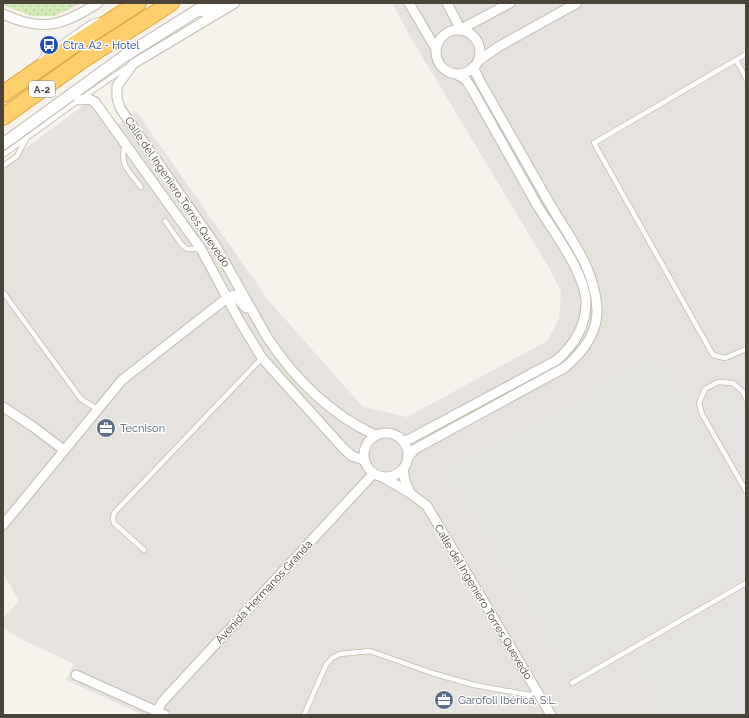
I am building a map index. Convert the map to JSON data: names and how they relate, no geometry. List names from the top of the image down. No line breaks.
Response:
{"streets":{"highway":["A-2"],"street":["Calle del Ingeniero Torres Quevedo","Avenida Hermanos Granda"]},"crossings":[["Calle del Ingeniero Torres Quevedo","Avenida Hermanos Granda"]],"places":{"bus stop":["Ctra. A2 - Hotel"],"office":["Tecnison","Garofoli Ibérica, S.L."]}}
